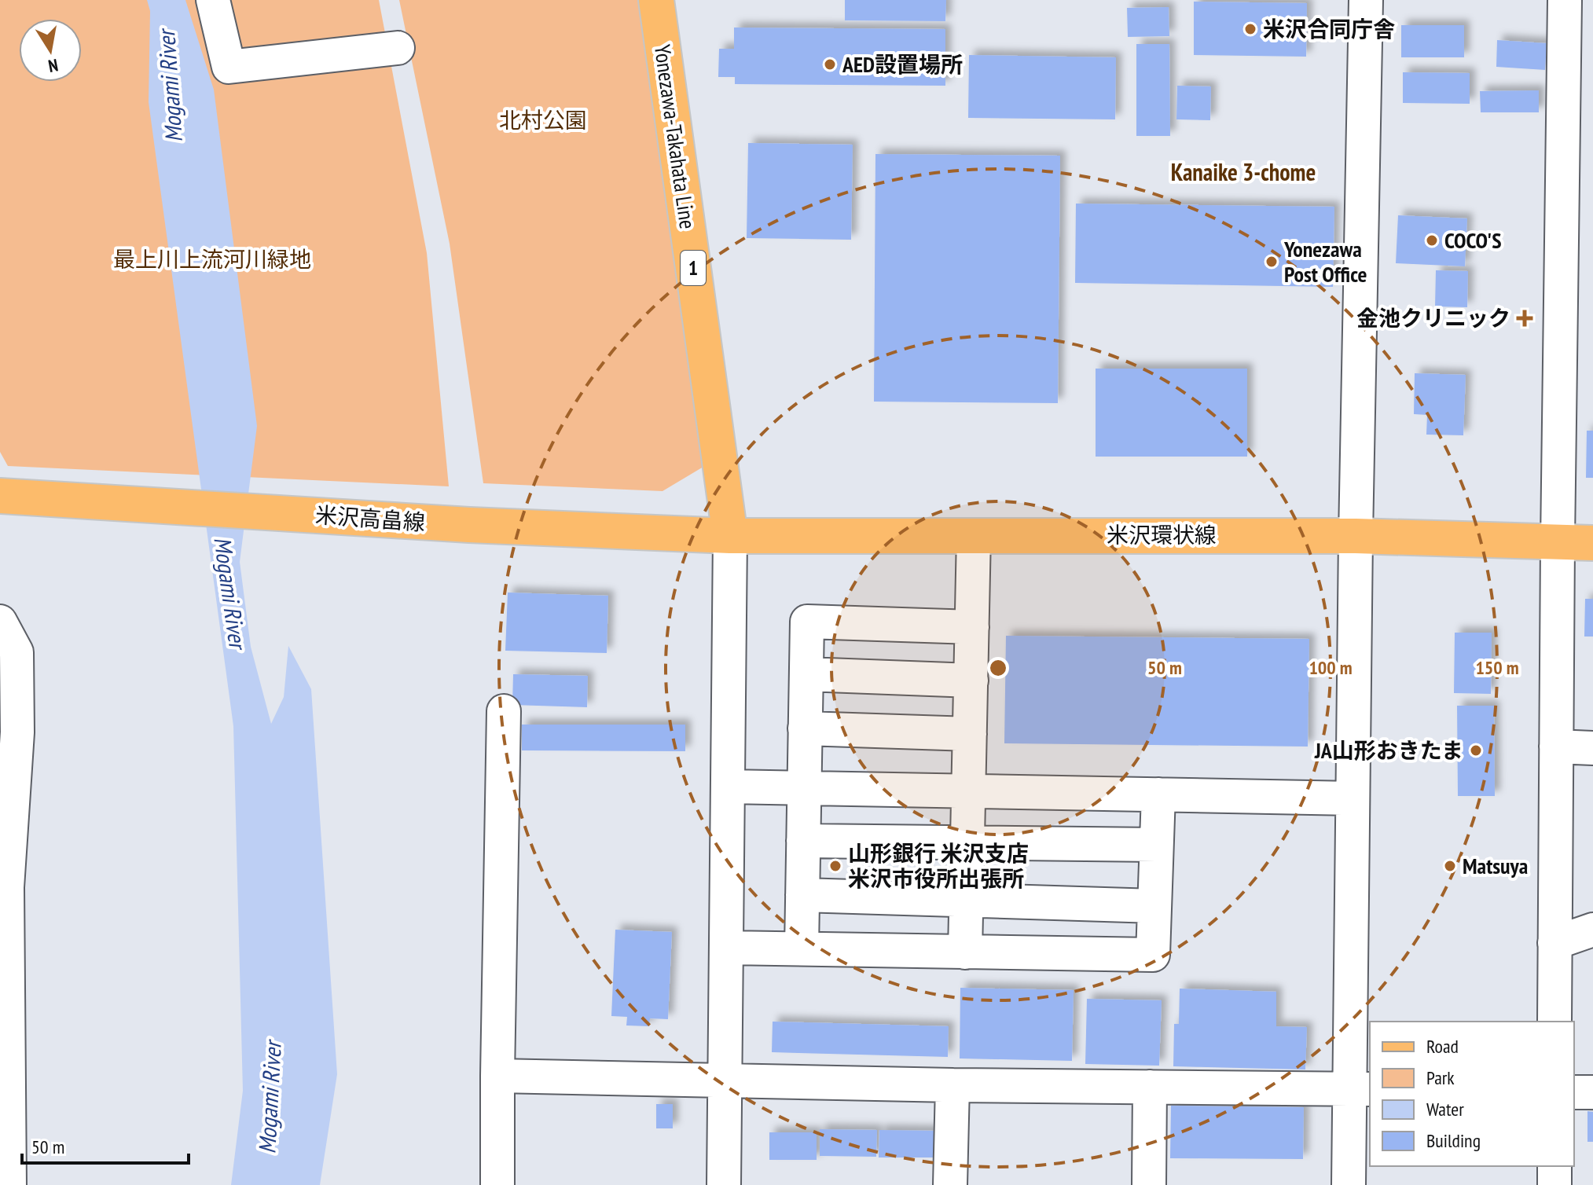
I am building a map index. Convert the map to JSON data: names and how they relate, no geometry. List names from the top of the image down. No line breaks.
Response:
{"streets":{"main road":["Yonezawa-Takahata Line","1","米沢高畠線","米沢環状線"]},"crossings":[["Yonezawa-Takahata Line","米沢高畠線"],["Yonezawa-Takahata Line","米沢環状線"],["米沢高畠線","米沢環状線"]],"districts":["Kanaike 3-chome"],"water":["Mogami River"],"parks":["北村公園","最上川上流河川緑地"],"places":{"other":["米沢合同庁舎","AED設置場所","COCO'S","Yonezawa Post Office","JA山形おきたま","山形銀行 米沢支店 米沢市役所出張所","Matsuya"],"health":["金池クリニック"]},"legend":["Road","Park","Water","Building"],"scale_bar":"50 m","north":"bottom","rings":["50 m","100 m","150 m"]}
